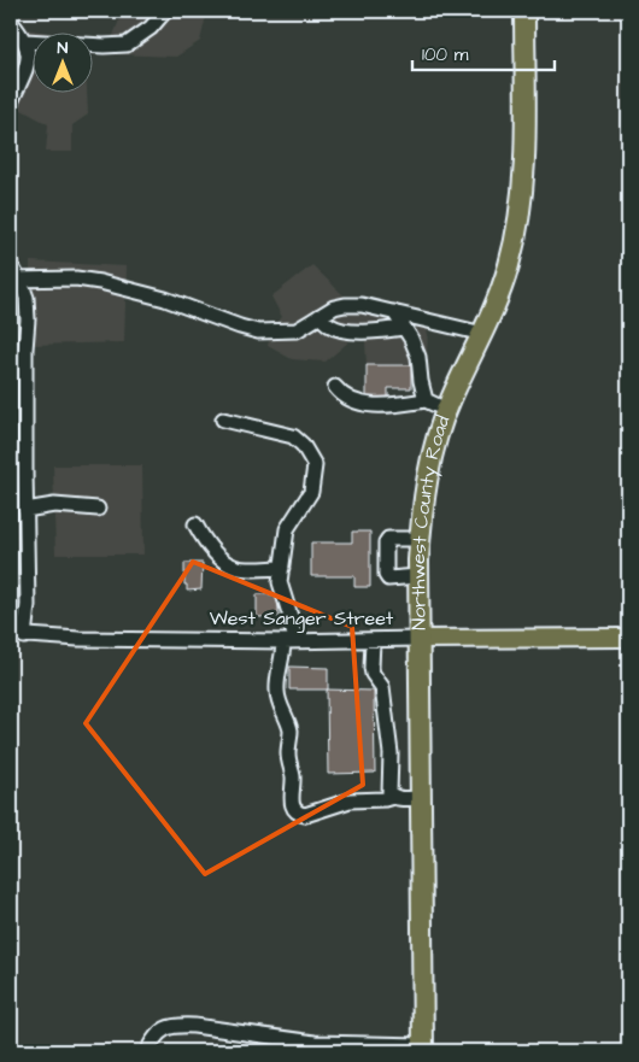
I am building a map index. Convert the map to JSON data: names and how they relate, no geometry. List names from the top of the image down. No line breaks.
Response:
{"streets":{"highway":["Northwest County Road"],"main road":["West Sanger Street"]},"crossings":[["Northwest County Road","West Sanger Street"]],"scale_bar":"100 m","north":"top"}
